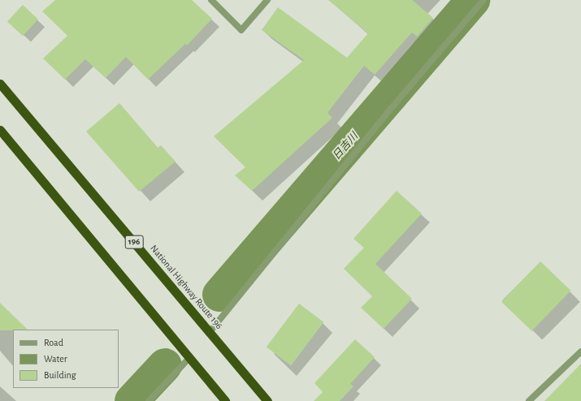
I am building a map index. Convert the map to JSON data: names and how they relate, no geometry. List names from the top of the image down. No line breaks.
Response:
{"streets":{"highway":["196","National Highway Route 196"]},"water":["日吉川"],"legend":["Road","Water","Building"]}
